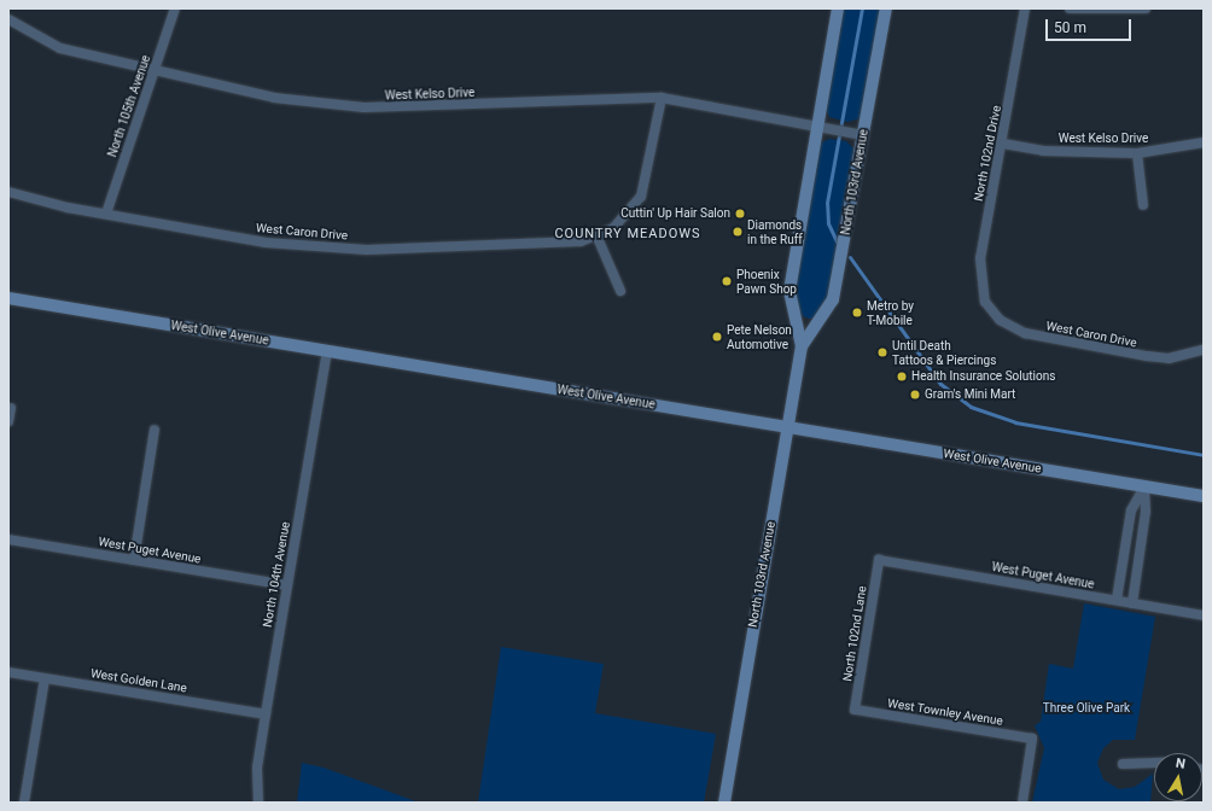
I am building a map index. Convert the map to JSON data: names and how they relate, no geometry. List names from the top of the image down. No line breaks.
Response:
{"streets":{"main road":["North 103rd Avenue","West Olive Avenue"],"street":["West Kelso Drive","North 105th Avenue","North 102nd Drive","West Caron Drive","West Puget Avenue","North 104th Avenue","North 102nd Lane","West Golden Lane","West Townley Avenue"]},"crossings":[["West Kelso Drive","North 105th Avenue"],["West Kelso Drive","North 102nd Drive"],["West Kelso Drive","North 103rd Avenue"],["North 105th Avenue","West Caron Drive"],["North 102nd Drive","West Caron Drive"],["North 103rd Avenue","West Olive Avenue"],["West Olive Avenue","North 104th Avenue"],["West Puget Avenue","North 104th Avenue"],["West Puget Avenue","North 102nd Lane"],["North 104th Avenue","West Golden Lane"],["North 102nd Lane","West Townley Avenue"]],"districts":["COUNTRY MEADOWS"],"parks":["Three Olive Park"],"places":["Cuttin' Up Hair Salon","Diamonds in the Ruff","Phoenix Pawn Shop","Metro by T-Mobile","Pete Nelson Automotive","Until Death Tattoos & Piercings","Health Insurance Solutions","Gram's Mini Mart"],"scale_bar":"50 m","north":"top"}
